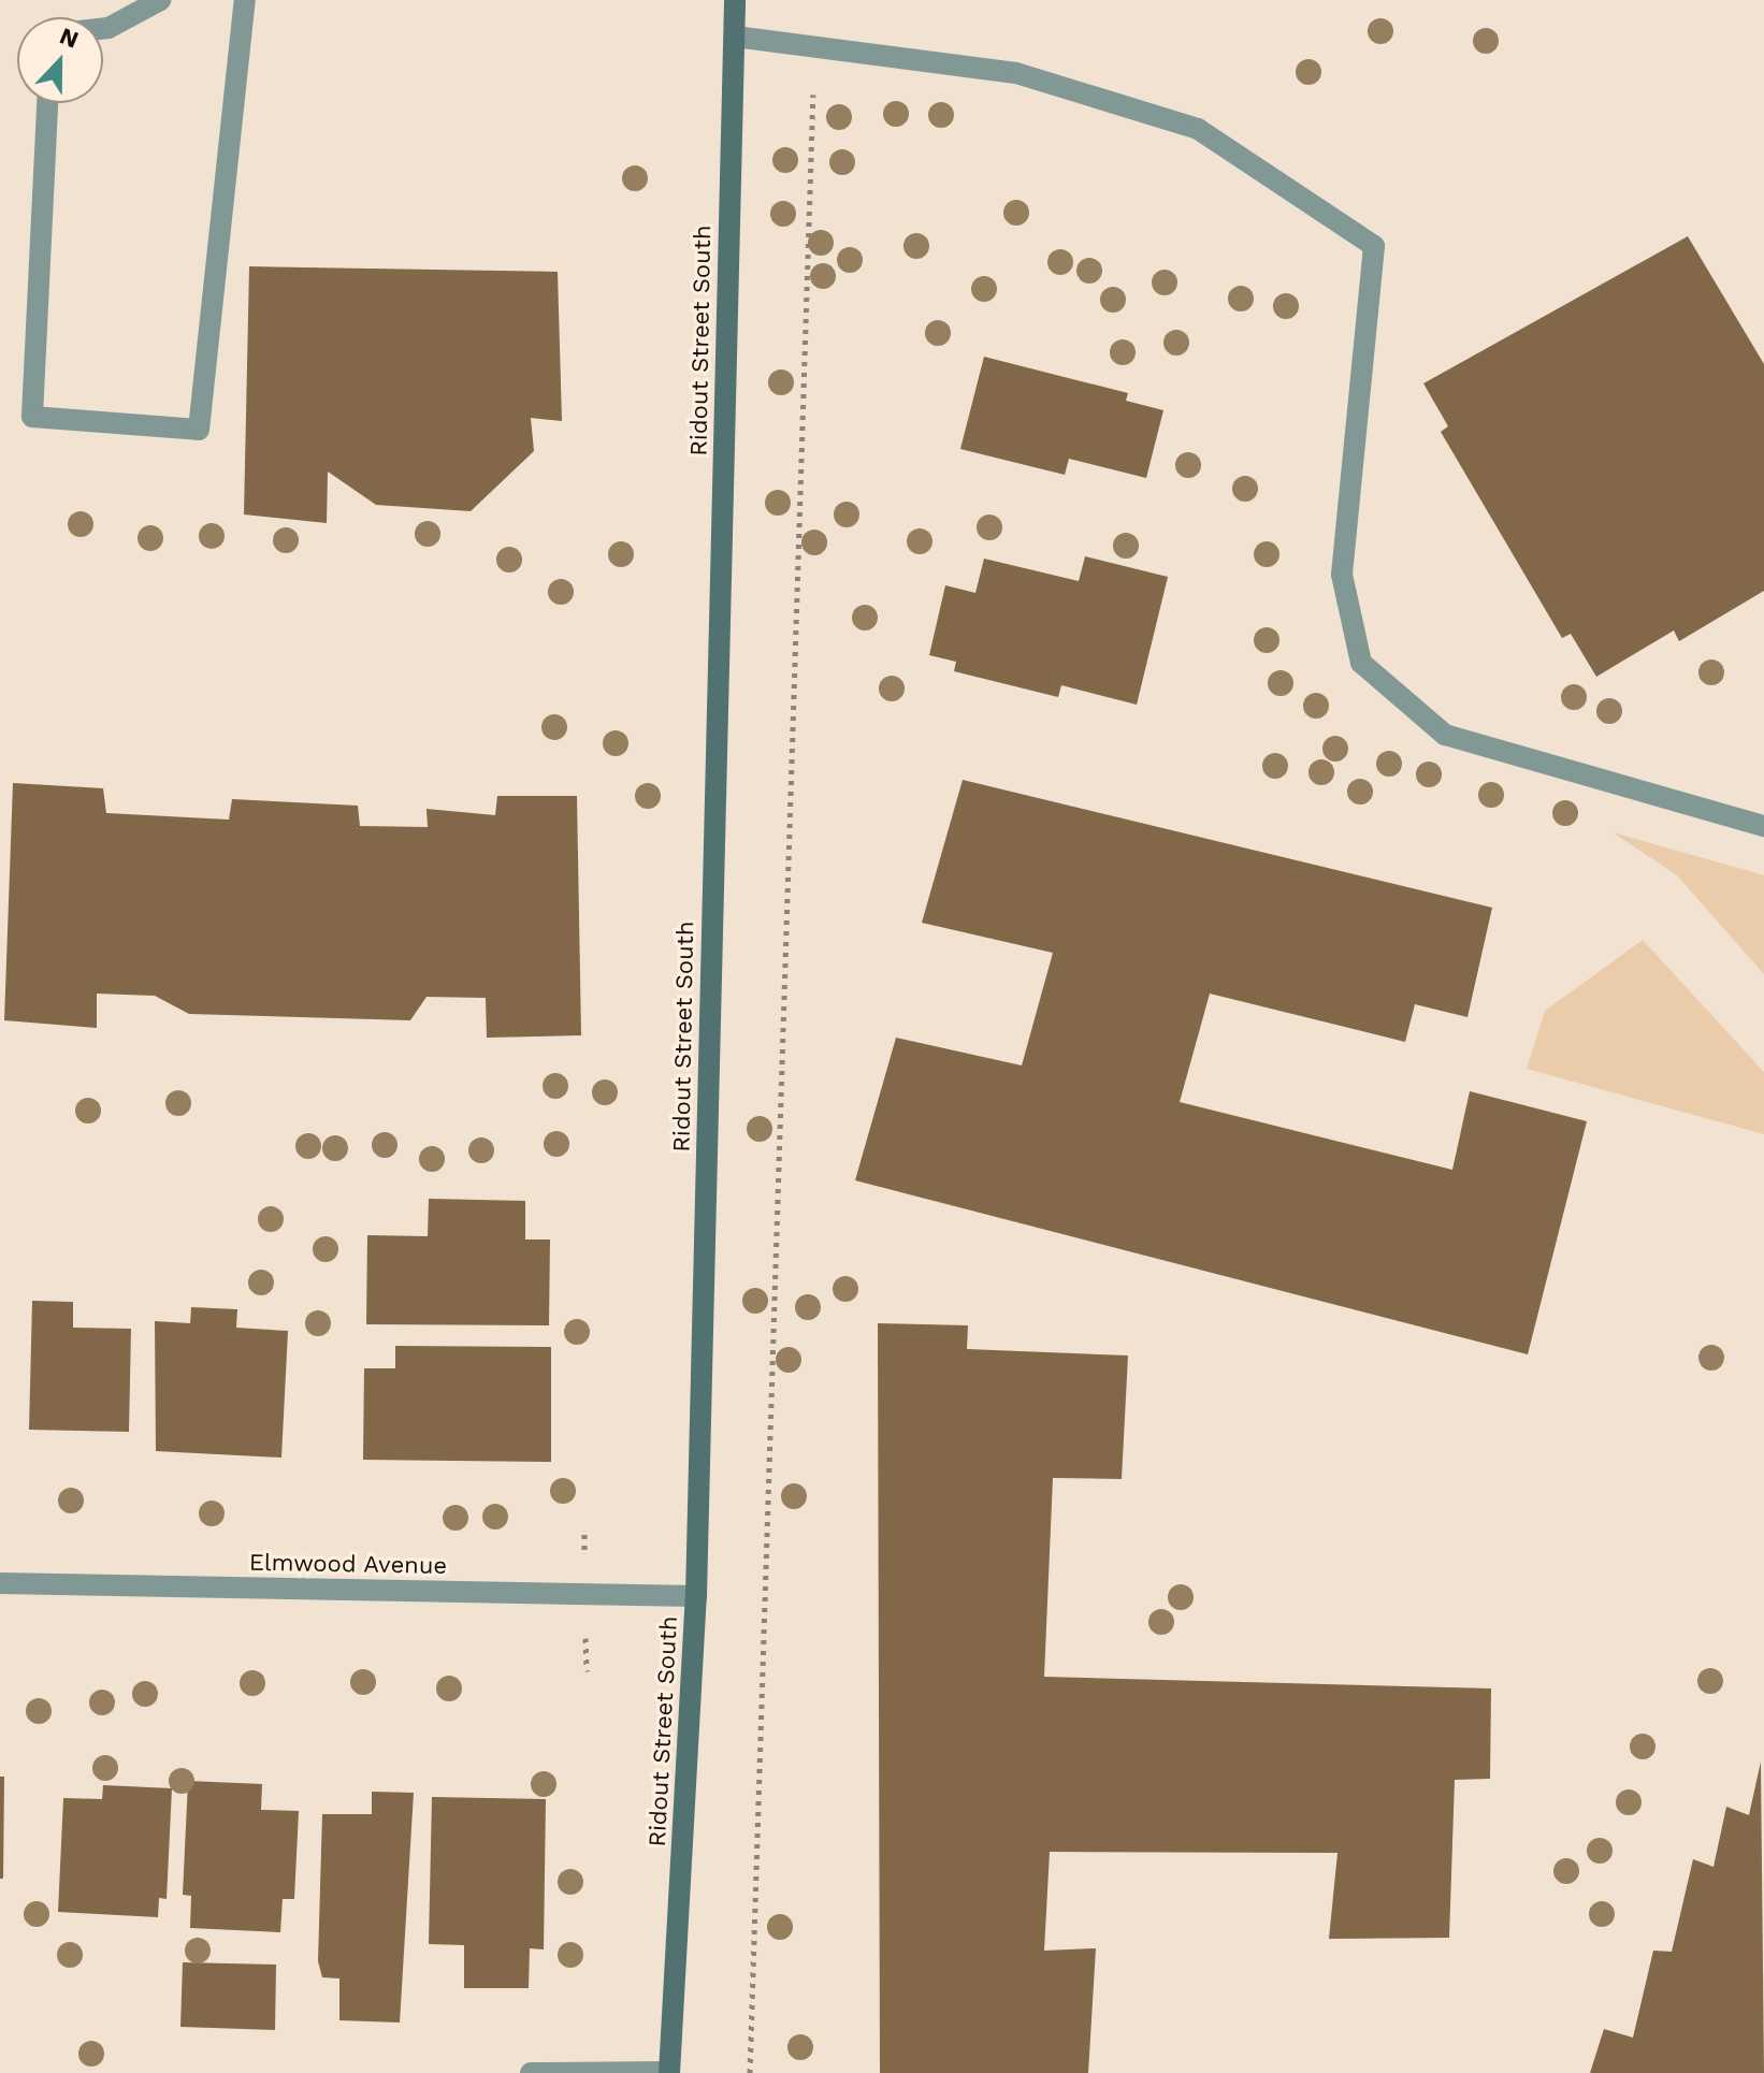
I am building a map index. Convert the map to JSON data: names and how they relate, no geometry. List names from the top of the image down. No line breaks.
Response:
{"streets":{"street":["Ridout Street South","Elmwood Avenue"]},"crossings":[["Ridout Street South","Elmwood Avenue"]],"north":"top"}
